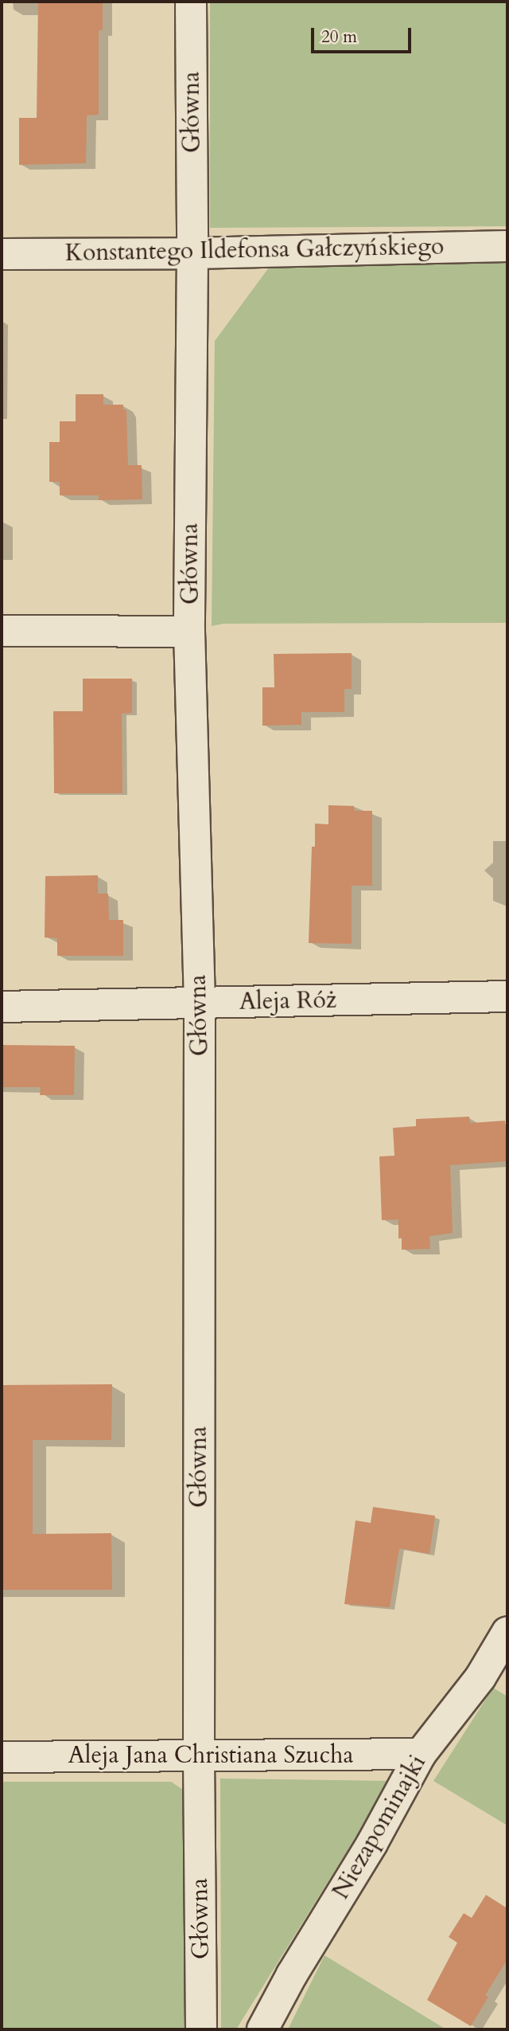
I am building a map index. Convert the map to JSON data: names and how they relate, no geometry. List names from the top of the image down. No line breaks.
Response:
{"streets":{"street":["Główna","Konstantego Ildefonsa Gałczyńskiego","Aleja Róż","Aleja Jana Christiana Szucha","Niezapominajki"]},"crossings":[["Główna","Konstantego Ildefonsa Gałczyńskiego"],["Główna","Aleja Róż"],["Główna","Aleja Jana Christiana Szucha"],["Aleja Jana Christiana Szucha","Niezapominajki"]],"scale_bar":"20 m"}
